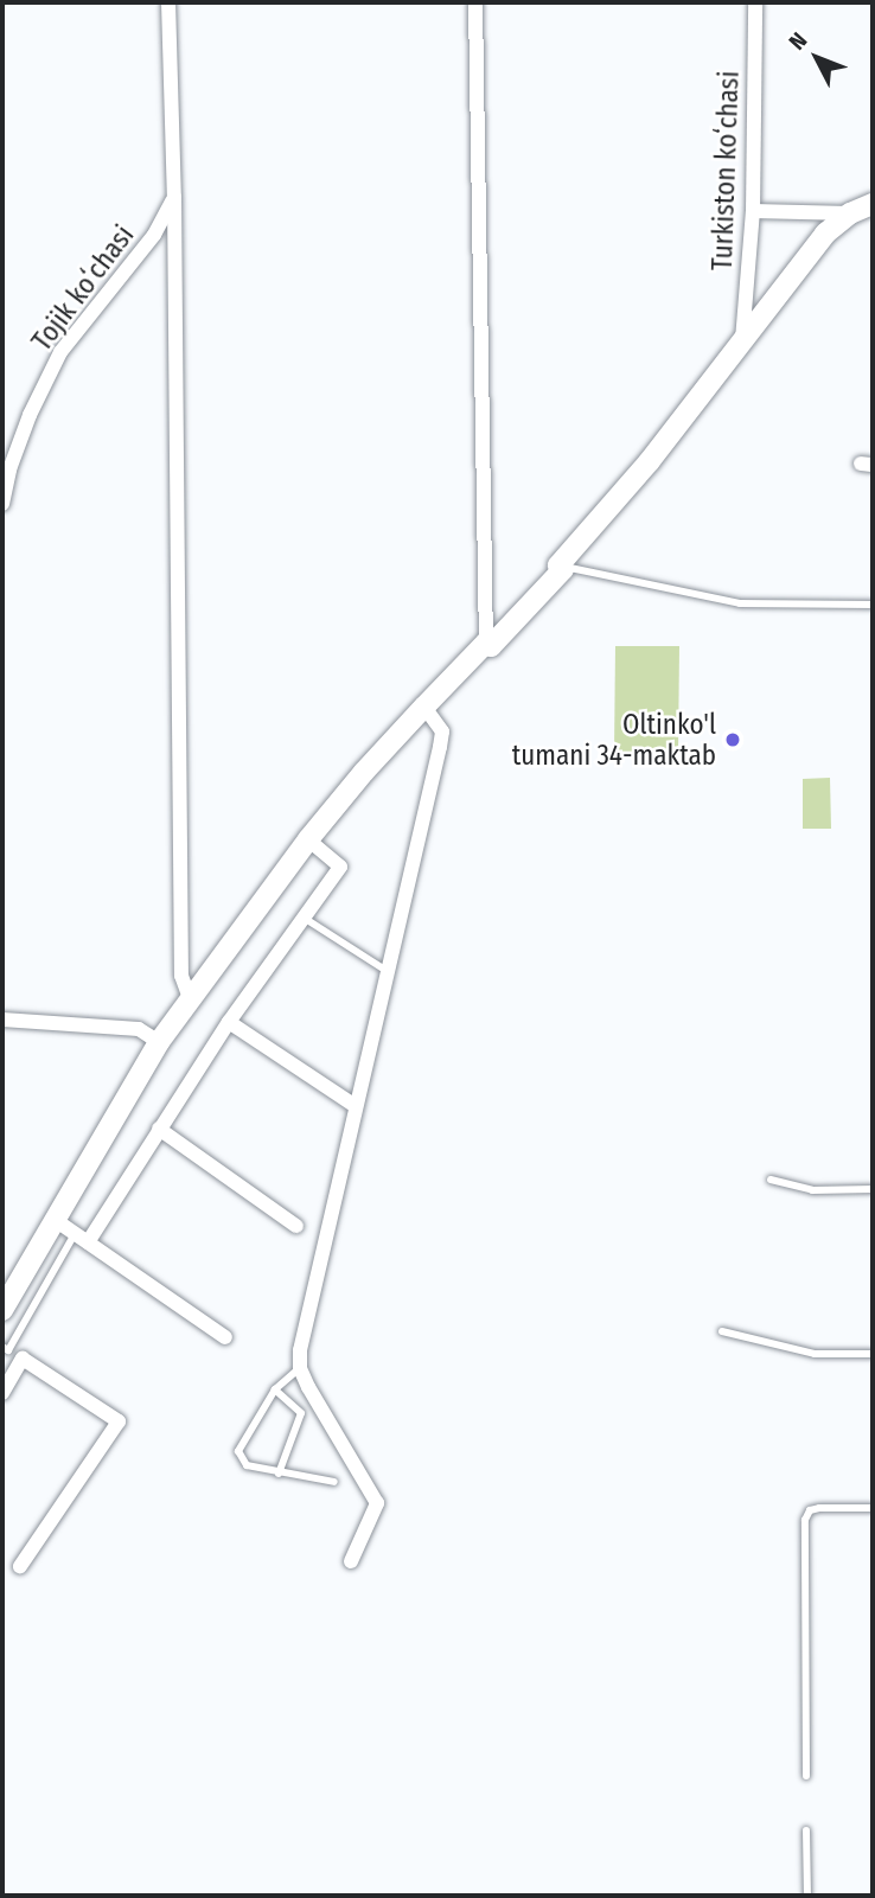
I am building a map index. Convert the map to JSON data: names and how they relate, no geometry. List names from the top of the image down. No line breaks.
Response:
{"streets":{"street":["Turkiston koʻchasi","Tojik koʻchasi"]},"places":["Oltinko'l tumani 34-maktab"],"north":"top left"}
